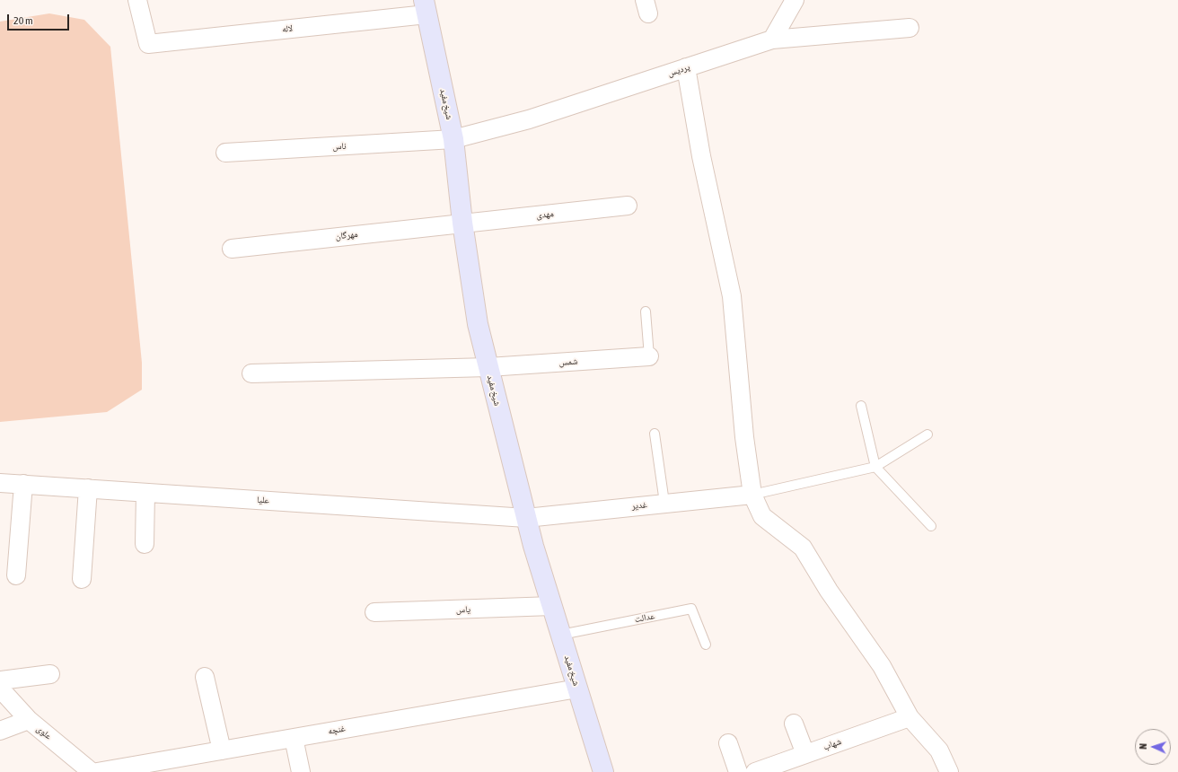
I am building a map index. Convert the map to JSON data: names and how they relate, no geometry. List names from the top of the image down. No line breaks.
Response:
{"streets":{"main road":["شیخ مفید"],"street":["لاله","پردیس","ناس","مهدی","مهرگان","شمس","علیا","غدیر","یاس","غنچه","علوی","شهاب"],"lane":["عدالت"]},"crossings":[["لاله","شیخ مفید"],["پردیس","شیخ مفید"],["پردیس","ناس"],["شیخ مفید","ناس"],["شیخ مفید","مهدی"],["شیخ مفید","مهرگان"],["شیخ مفید","شمس"],["شیخ مفید","علیا"],["شیخ مفید","غدیر"],["شیخ مفید","یاس"],["شیخ مفید","عدالت"],["شیخ مفید","غنچه"],["مهدی","مهرگان"],["علیا","غدیر"]],"scale_bar":"20 m","north":"left"}
